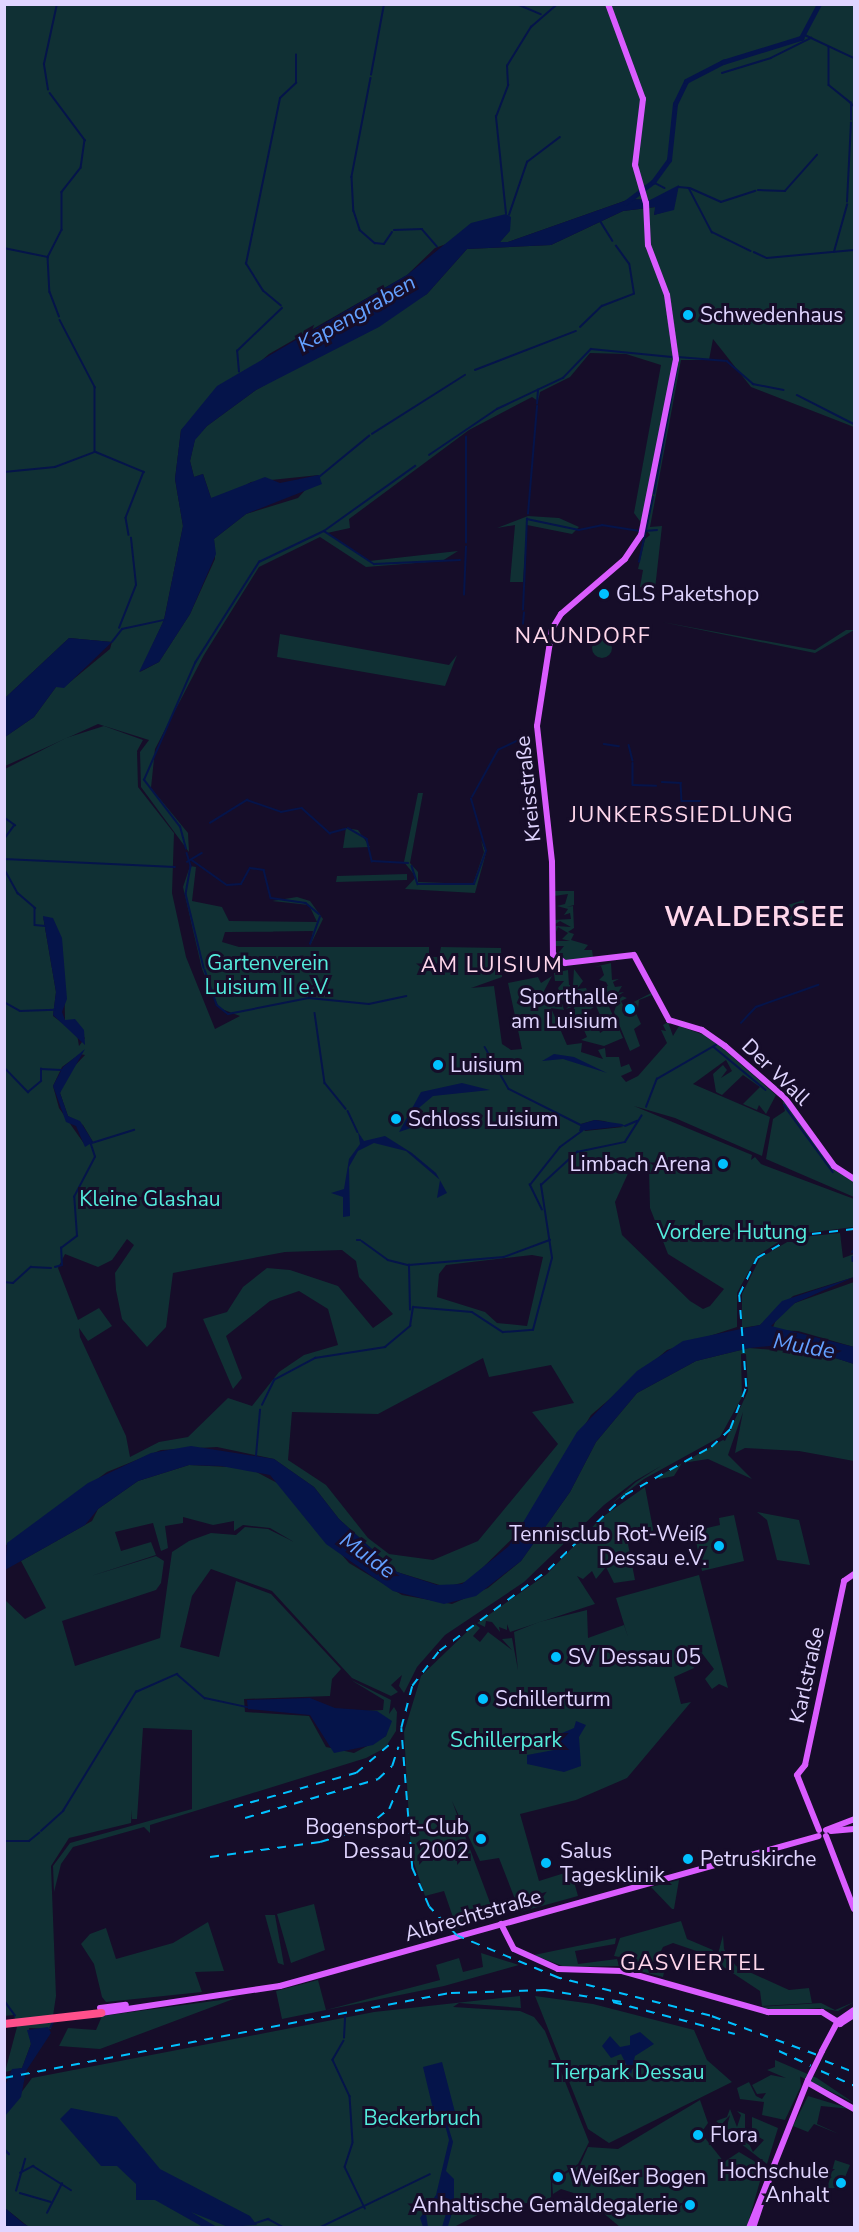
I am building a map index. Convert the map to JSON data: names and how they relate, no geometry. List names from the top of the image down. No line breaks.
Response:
{"streets":{"main road":["Kreisstraße","Der Wall","Karlstraße","Albrechtstraße"]},"crossings":[["Kreisstraße","Der Wall"],["Karlstraße","Albrechtstraße"]],"districts":["NAUNDORF","JUNKERSSIEDLUNG","WALDERSEE","AM LUISIUM","GASVIERTEL"],"water":["Kapengraben","Mulde"],"parks":["Gartenverein Luisium II e.V.","Kleine Glashau","Vordere Hutung","Schillerpark","Tierpark Dessau","Beckerbruch"],"places":["Schwedenhaus","GLS Paketshop","Sporthalle am Luisium","Luisium","Schloss Luisium","Limbach Arena","Tennisclub Rot-Weiß Dessau e.V.","SV Dessau 05","Schillerturm","Bogensport-Club Dessau 2002","Petruskirche","Salus Tagesklinik","Flora","Weißer Bogen","Hochschule Anhalt","Anhaltische Gemäldegalerie"]}
